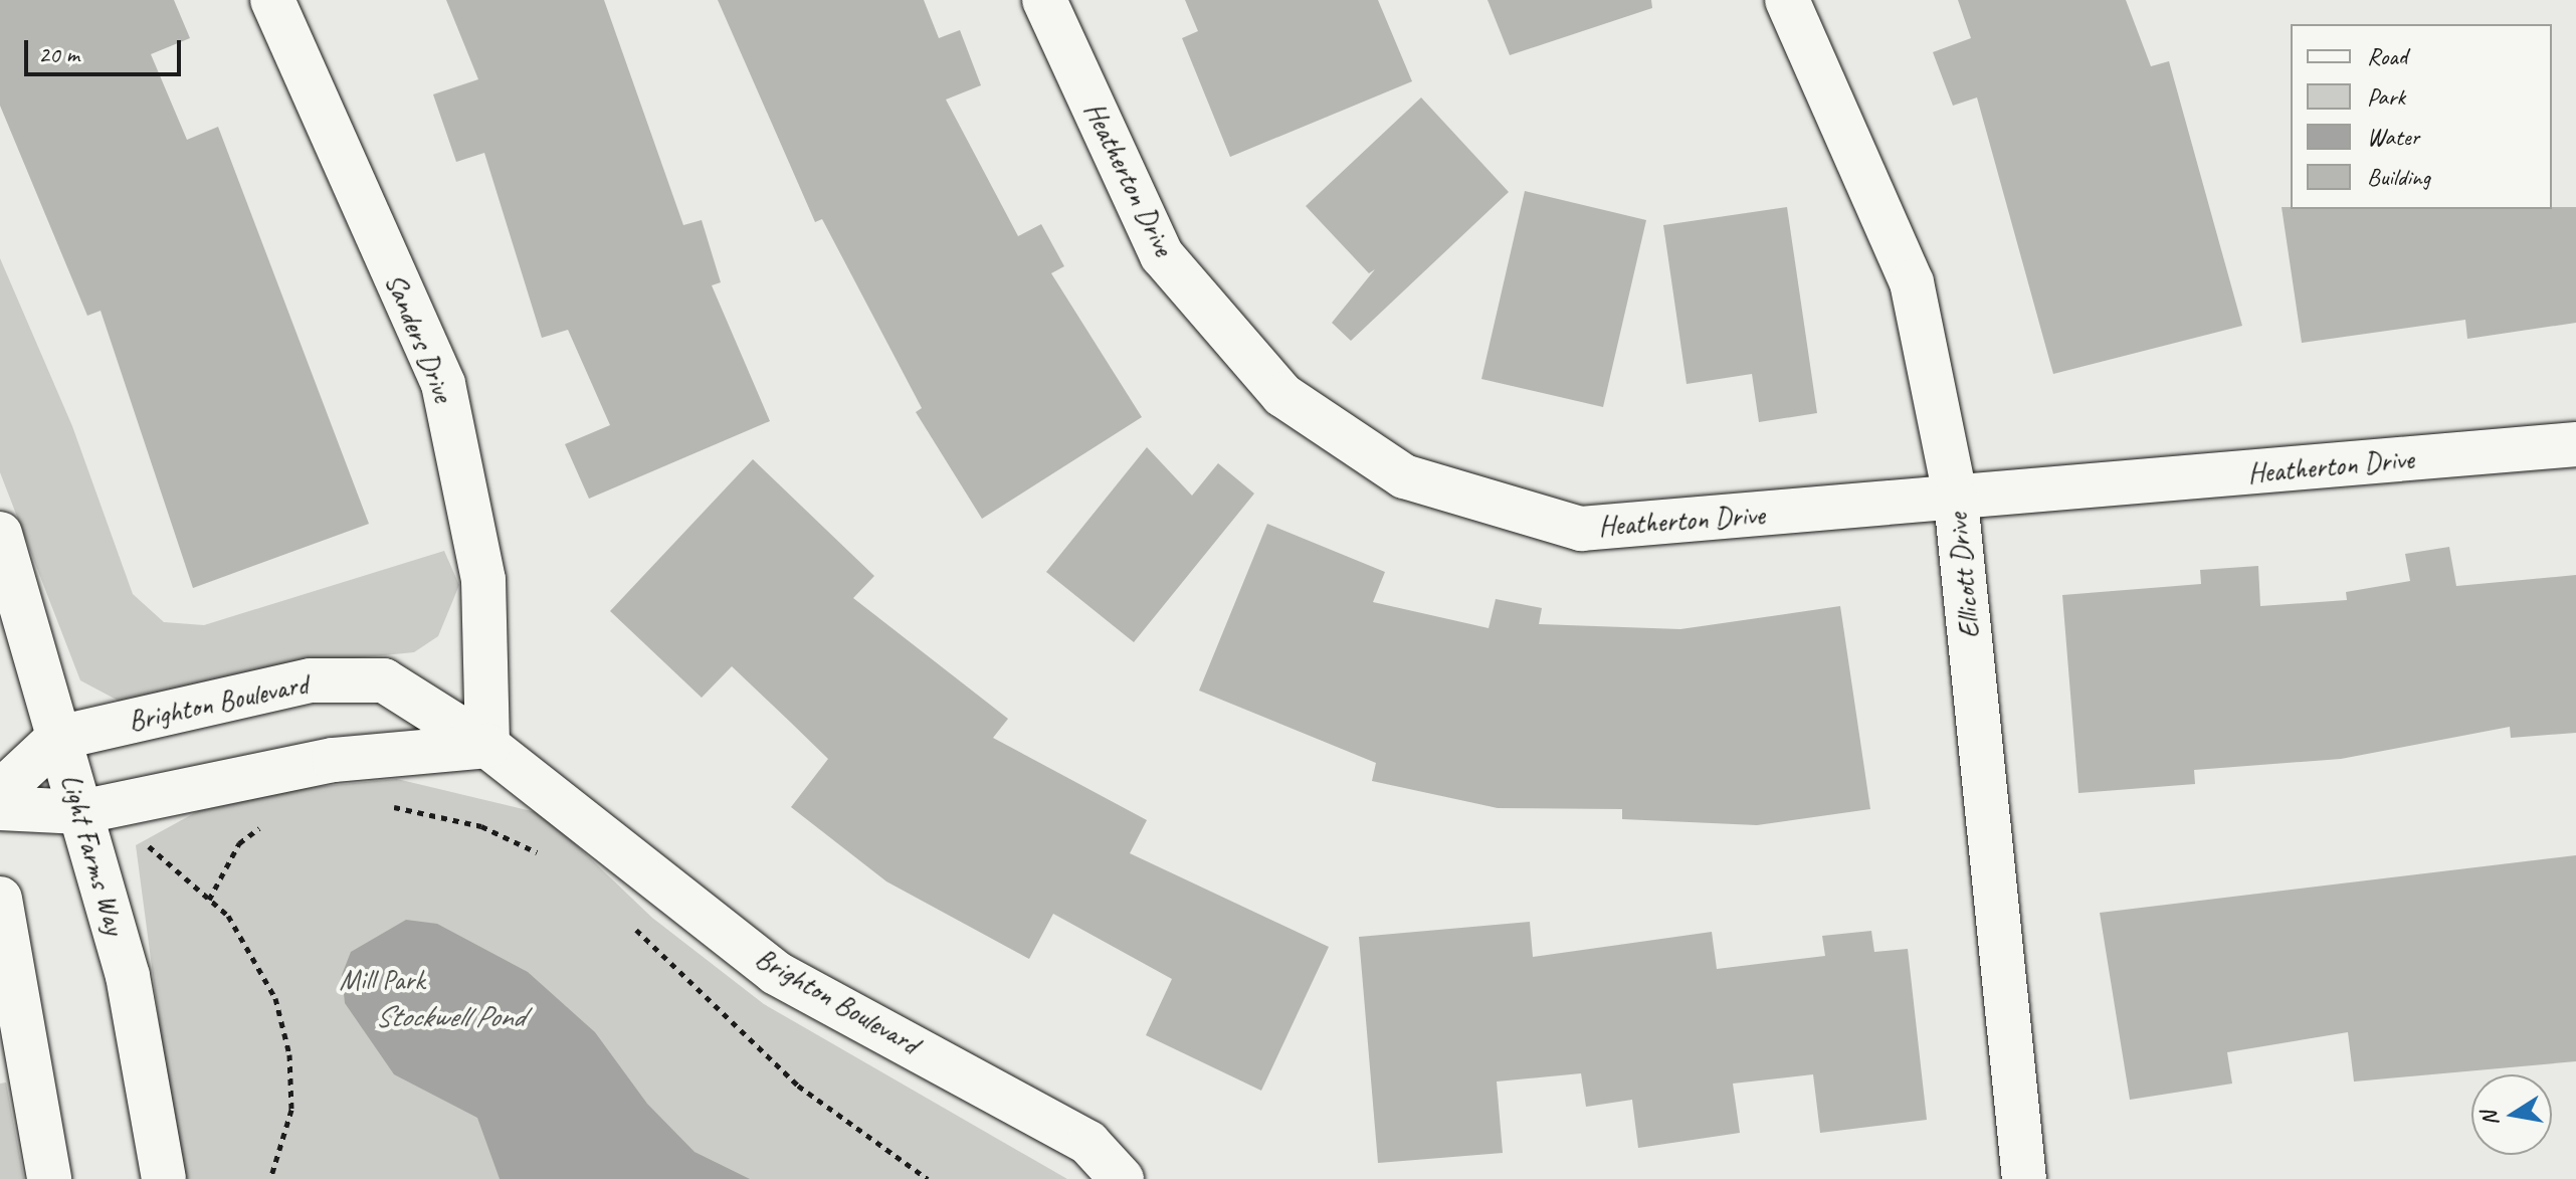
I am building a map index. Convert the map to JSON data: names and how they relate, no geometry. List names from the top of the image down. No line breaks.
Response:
{"streets":{"street":["Heatherton Drive","Sanders Drive","Ellicott Drive","Brighton Boulevard","Light Farms Way"]},"crossings":[["Heatherton Drive","Ellicott Drive"],["Sanders Drive","Brighton Boulevard"],["Brighton Boulevard","Light Farms Way"]],"water":["Stockwell Pond"],"parks":["Mill Park"],"legend":["Road","Park","Water","Building"],"scale_bar":"20 m","north":"left"}
